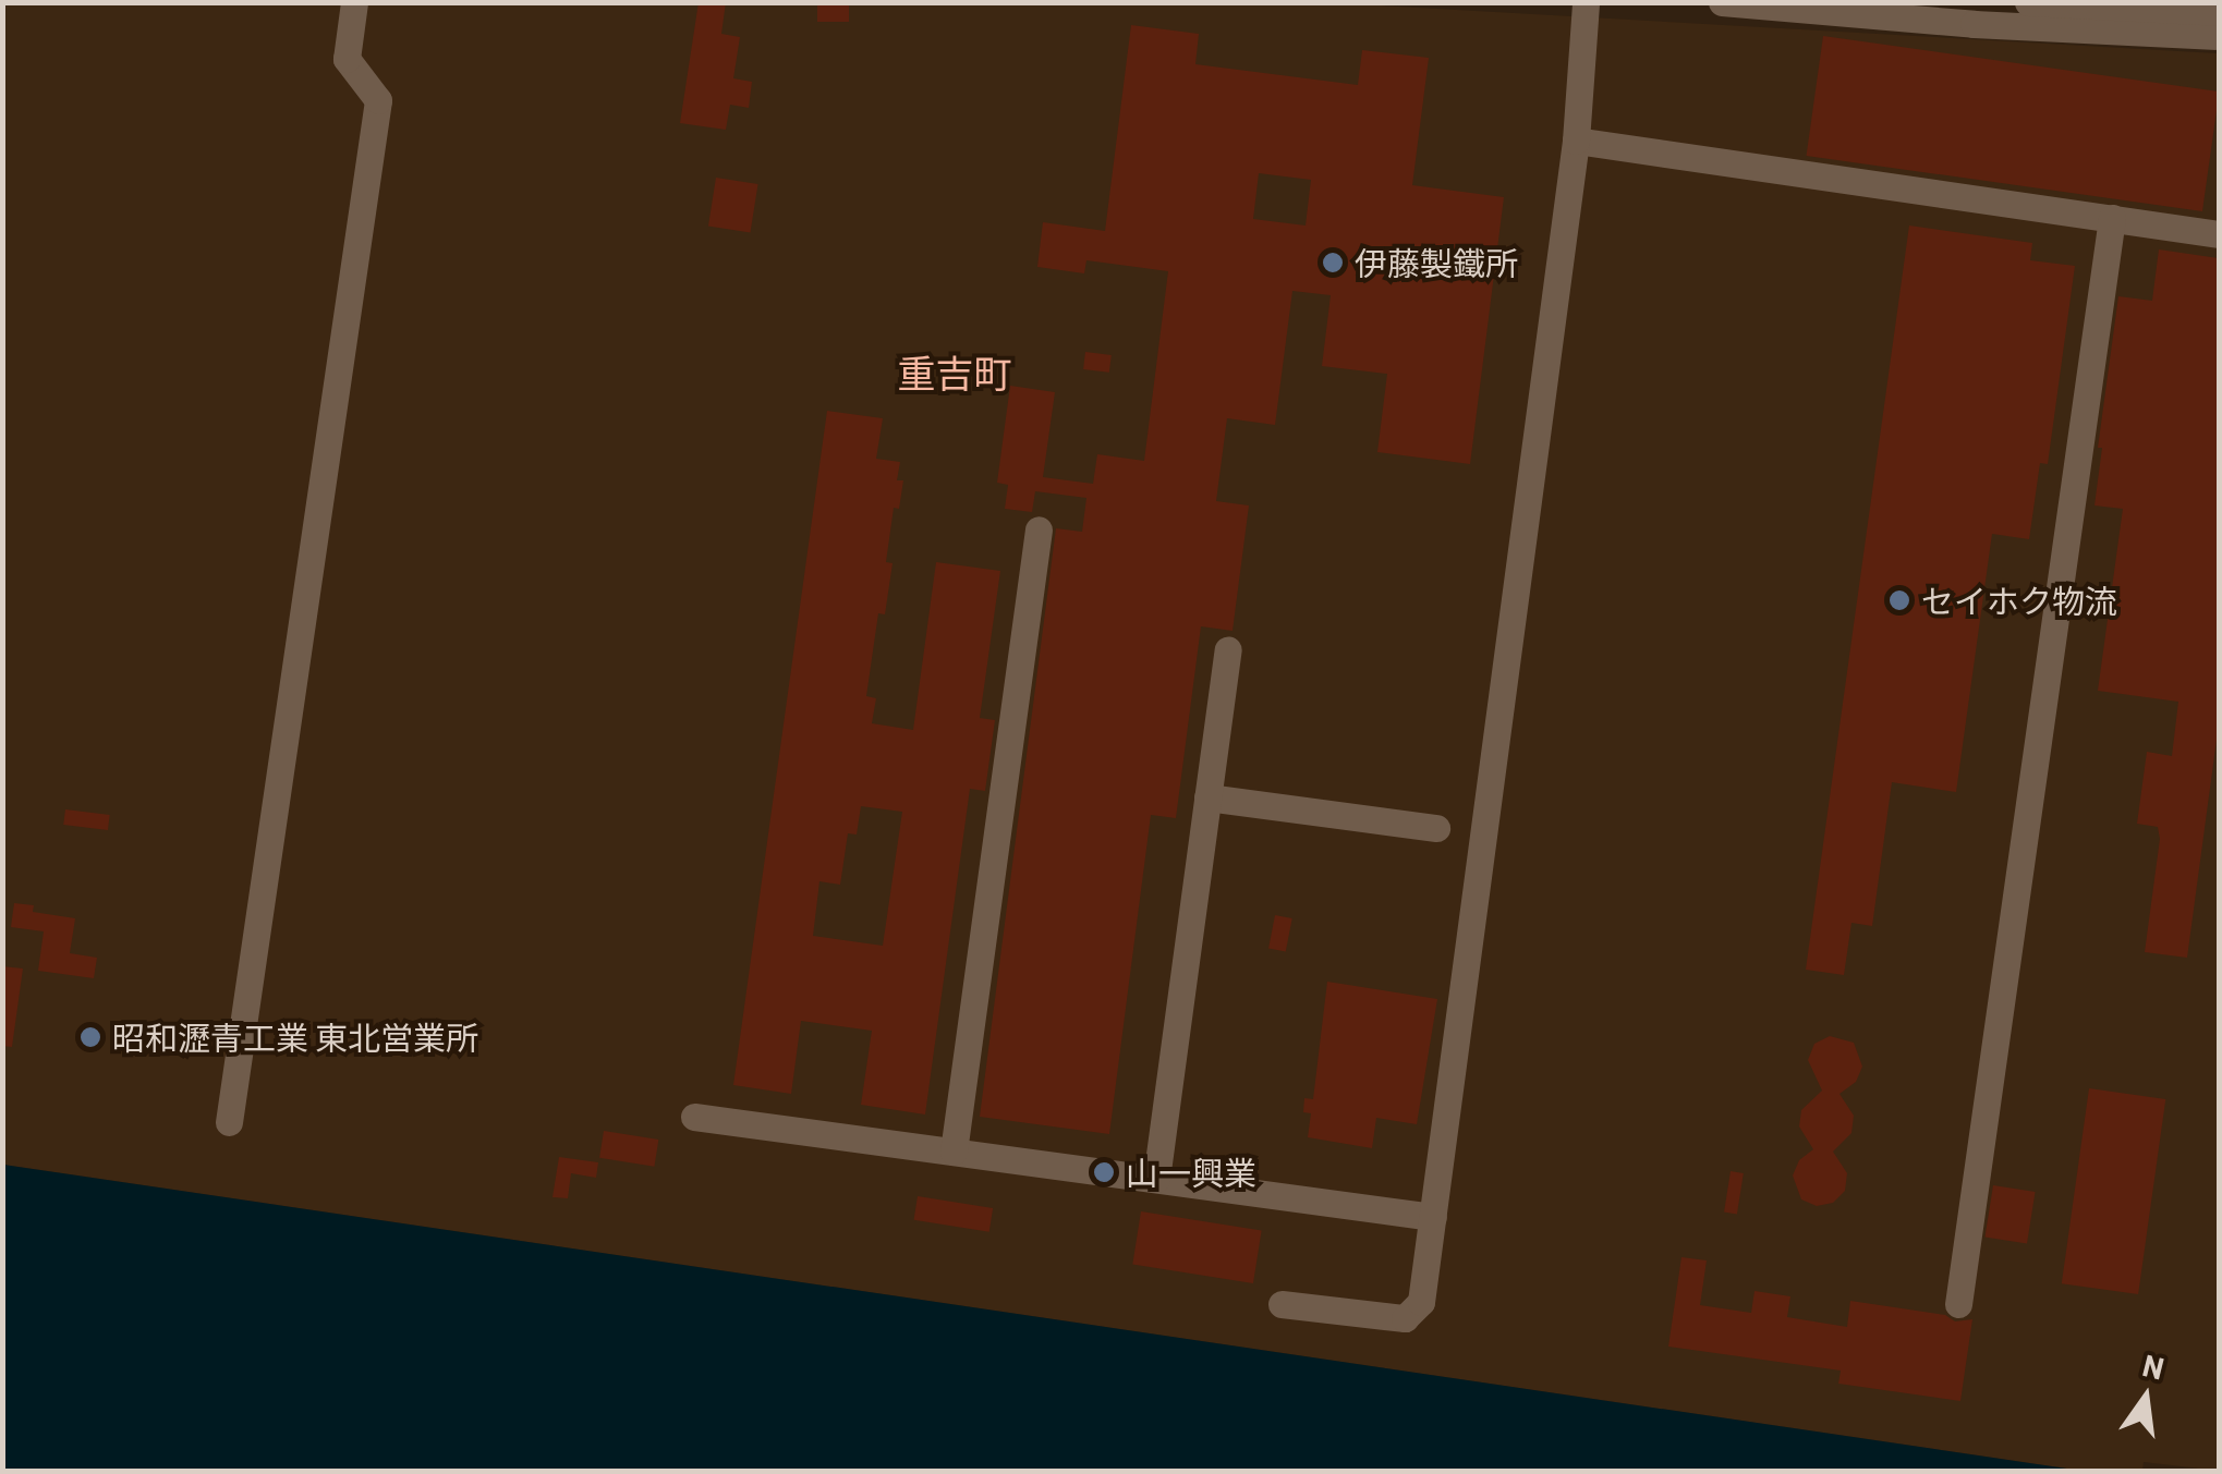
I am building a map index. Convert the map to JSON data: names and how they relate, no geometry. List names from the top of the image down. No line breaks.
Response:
{"districts":["重吉町"],"places":["伊藤製鐵所","セイホク物流","昭和瀝青工業 東北営業所","山一興業"],"north":"top"}
